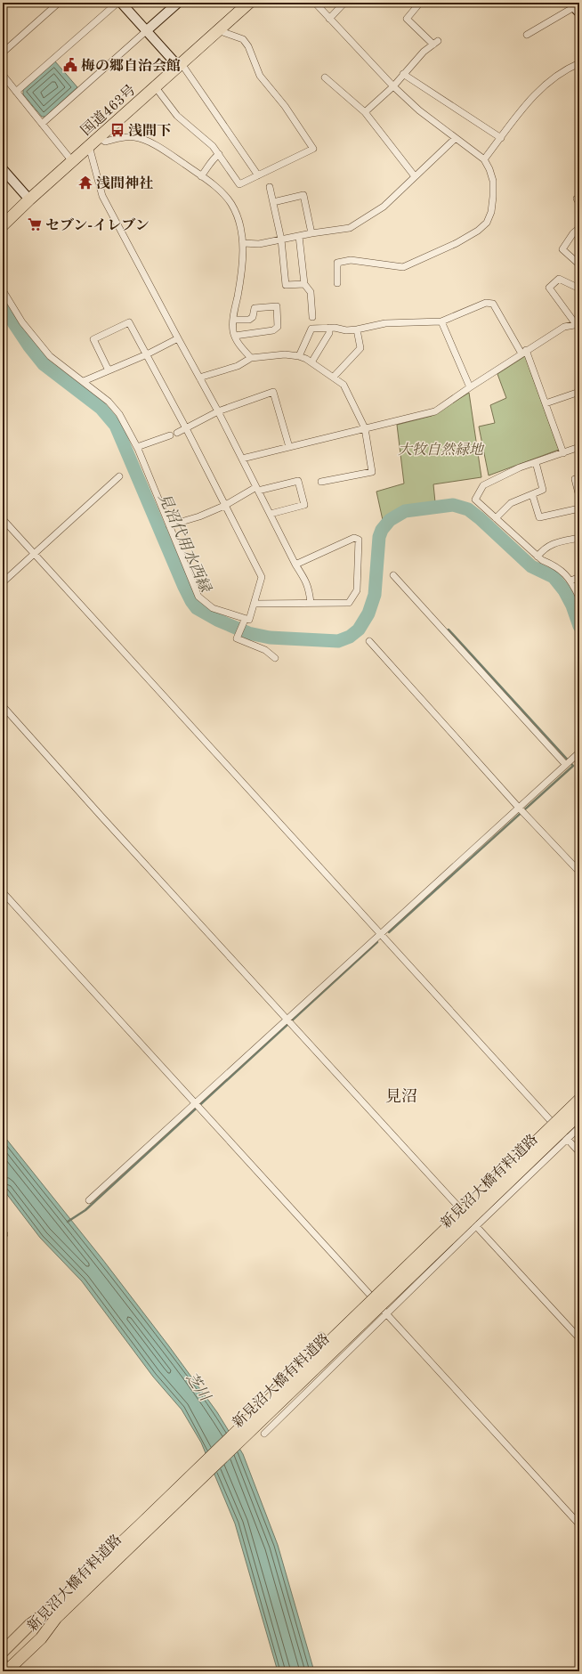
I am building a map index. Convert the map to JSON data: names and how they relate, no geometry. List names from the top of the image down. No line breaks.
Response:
{"streets":{"highway":["国道463号","新見沼大橋有料道路"]},"districts":["見沼"],"water":["見沼代用水西縁","芝川"],"parks":["大牧自然緑地"],"places":{"public building":["梅の郷自治会館"],"bus stop":["浅間下"],"temple":["浅間神社"],"supermarket":["セブン-イレブン"]}}
